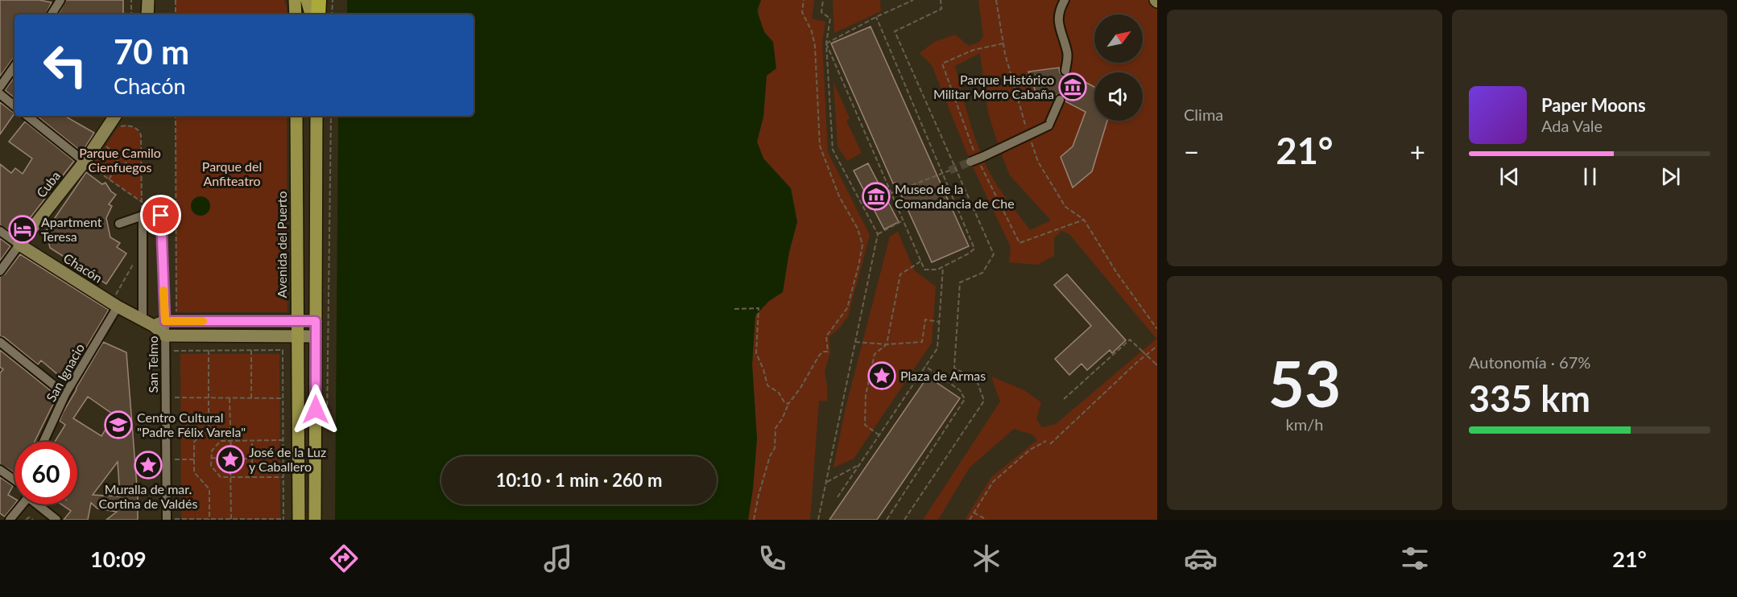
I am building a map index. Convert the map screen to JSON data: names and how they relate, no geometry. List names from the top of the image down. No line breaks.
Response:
{"streets":{"main road":["Avenida del Puerto"],"street":["Cuba","Chacón","San Telmo","San Ignacio"]},"crossings":[["Cuba","Chacón"],["Avenida del Puerto","Chacón"],["Chacón","San Telmo"],["Chacón","San Ignacio"]],"parks":["Parque Camilo Cienfuegos","Parque del Anfiteatro"],"places":{"museum":["Parque Histórico Militar Morro Cabaña","Museo de la Comandancia de Che"],"hotel":["Apartment Teresa"],"place":["Plaza de Armas","José de la Luz y Caballero","Muralla de mar. Cortina de Valdés"],"school or university":["Centro Cultural \"Padre Félix Varela\""]},"north":"top right","page":{"tile":["Clima",["53","km/h"],["Autonomía · 67%","335 km"]],"turn":["70 m","Chacón"],"song":["Paper Moons","Ada Vale"],"heat":["−","21°","+"],"limit":"60","trip":"10:10 · 1 min · 260 m","tabs":["10:09","21°"]}}
